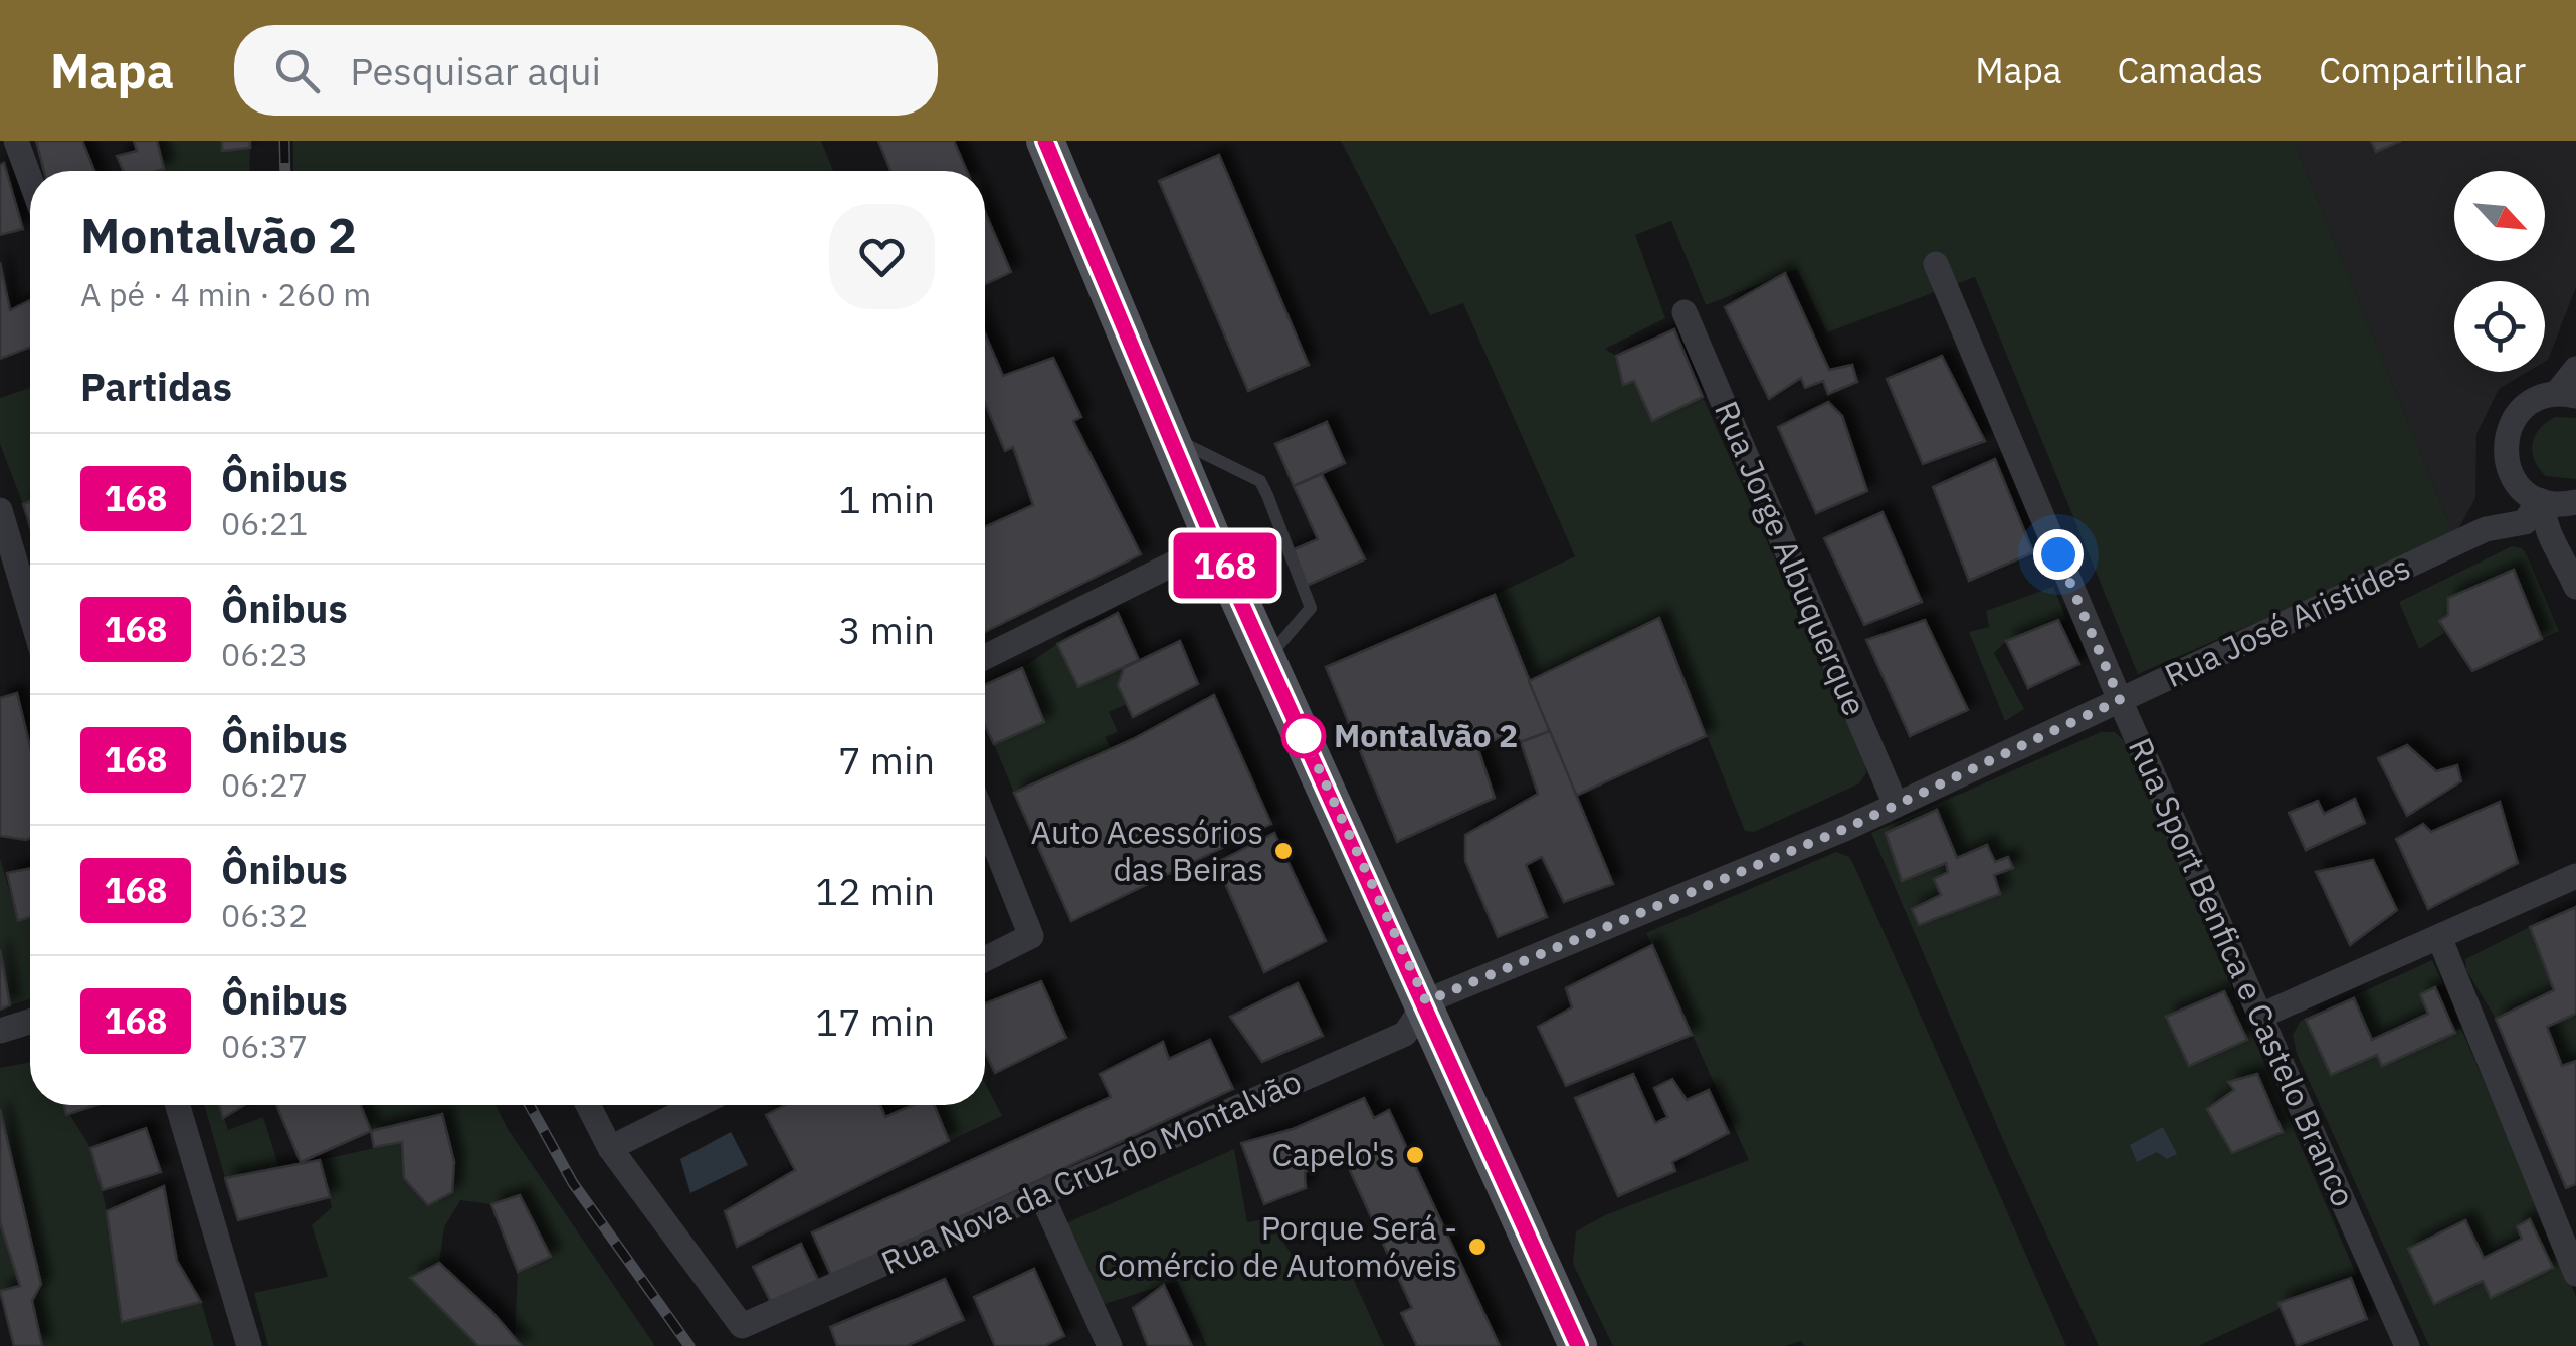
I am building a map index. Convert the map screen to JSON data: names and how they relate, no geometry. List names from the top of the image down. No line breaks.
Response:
{"streets":{"street":["Rua Jorge Albuquerque","Rua José Aristides","Rua Sport Benfica e Castelo Branco","Rua Nova da Cruz do Montalvão"]},"crossings":[["Rua Jorge Albuquerque","Rua José Aristides"],["Rua José Aristides","Rua Sport Benfica e Castelo Branco"],["Rua José Aristides","Rua Nova da Cruz do Montalvão"]],"places":["Montalvão 2","Auto Acessórios das Beiras","Capelo's","Porque Será - Comércio de Automóveis"],"lines":["bus line 168"],"north":"bottom right","page":{"header":"Mapa","search":"Pesquisar aqui","nav":["Mapa","Camadas","Compartilhar"],"on_map":"168","heading":[["Montalvão 2","A pé · 4 min · 260 m"],"Partidas"],"list":[{"mark":"168","name":"Ônibus","note":"06:21","value":"1 min"},{"mark":"168","name":"Ônibus","note":"06:23","value":"3 min"},{"mark":"168","name":"Ônibus","note":"06:27","value":"7 min"},{"mark":"168","name":"Ônibus","note":"06:32","value":"12 min"},{"mark":"168","name":"Ônibus","note":"06:37","value":"17 min"}]}}
